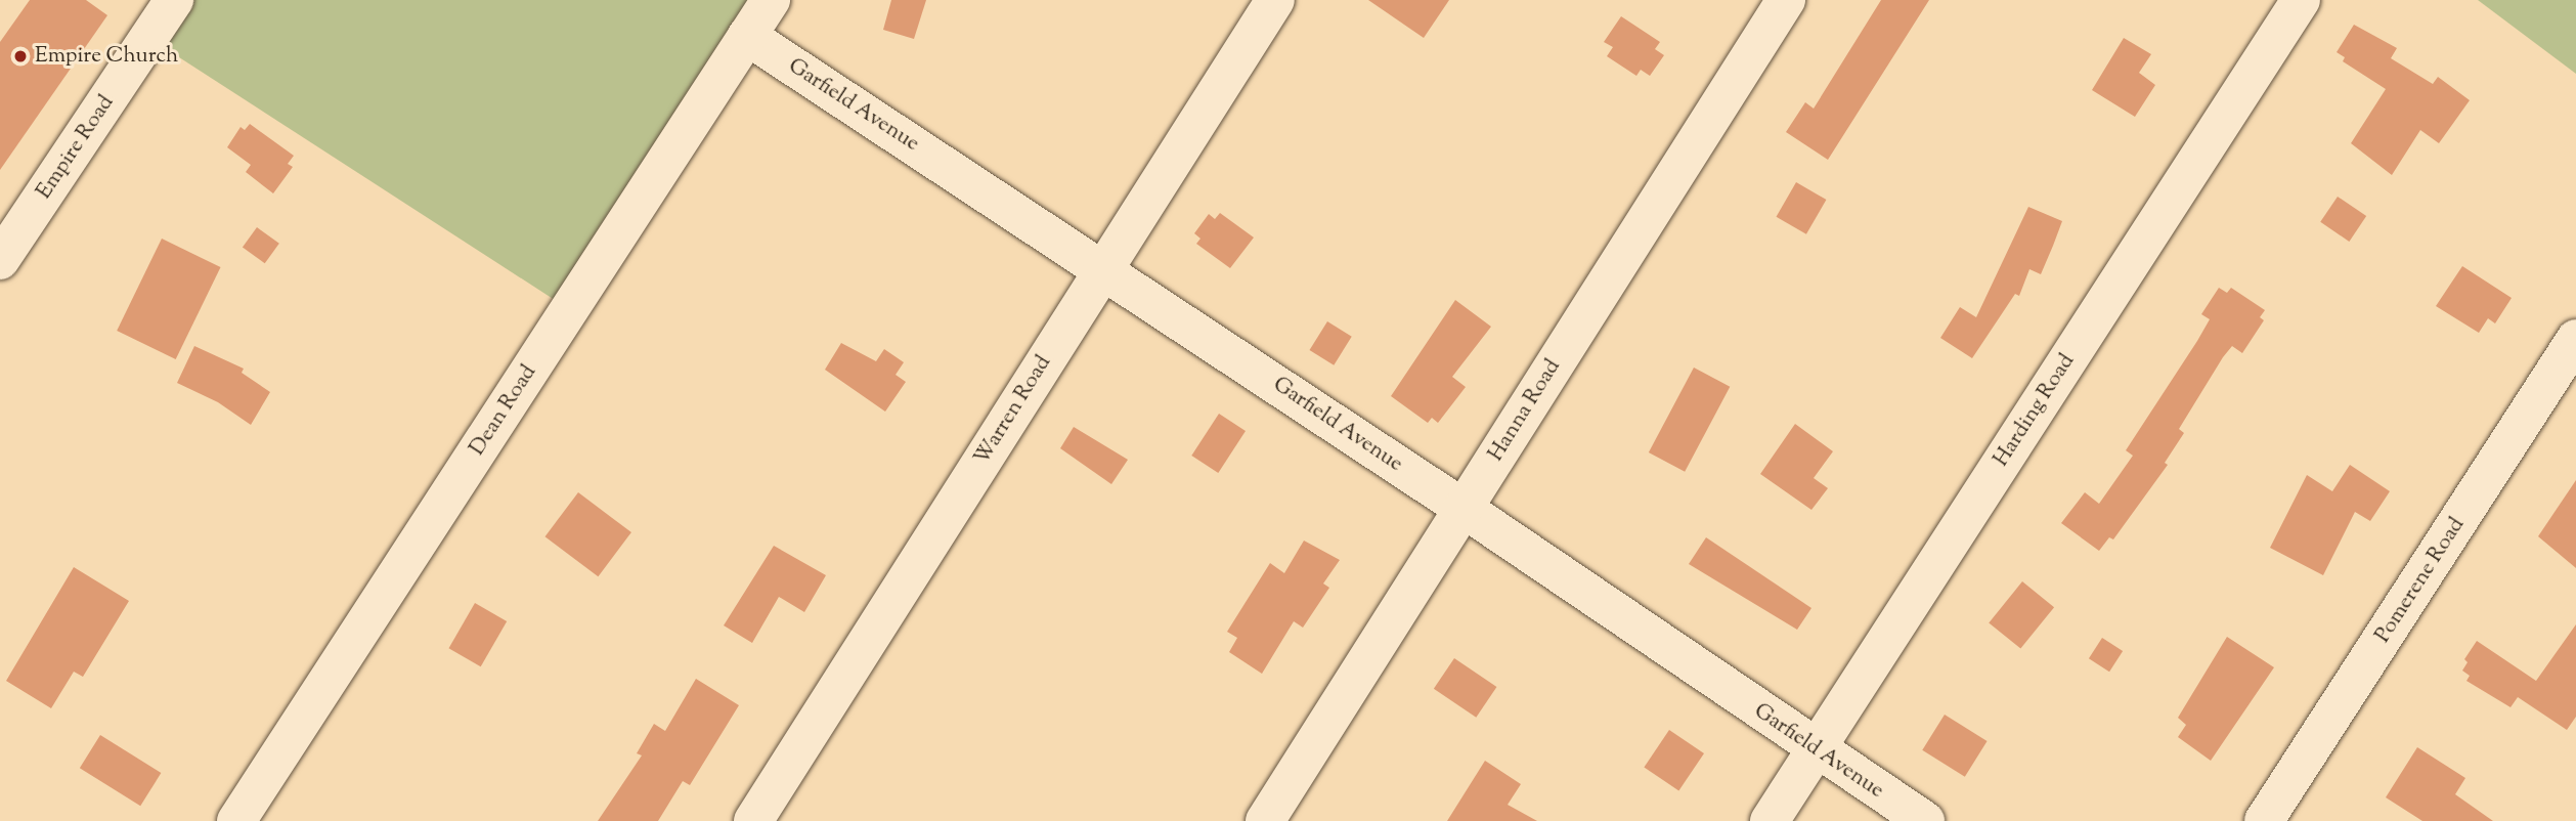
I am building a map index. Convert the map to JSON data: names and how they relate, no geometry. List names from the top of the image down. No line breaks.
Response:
{"streets":{"street":["Garfield Avenue","Empire Road","Dean Road","Warren Road","Hanna Road","Harding Road","Pomerene Road"]},"crossings":[["Garfield Avenue","Dean Road"],["Garfield Avenue","Warren Road"],["Garfield Avenue","Hanna Road"],["Garfield Avenue","Harding Road"]],"places":["Empire Church"]}
